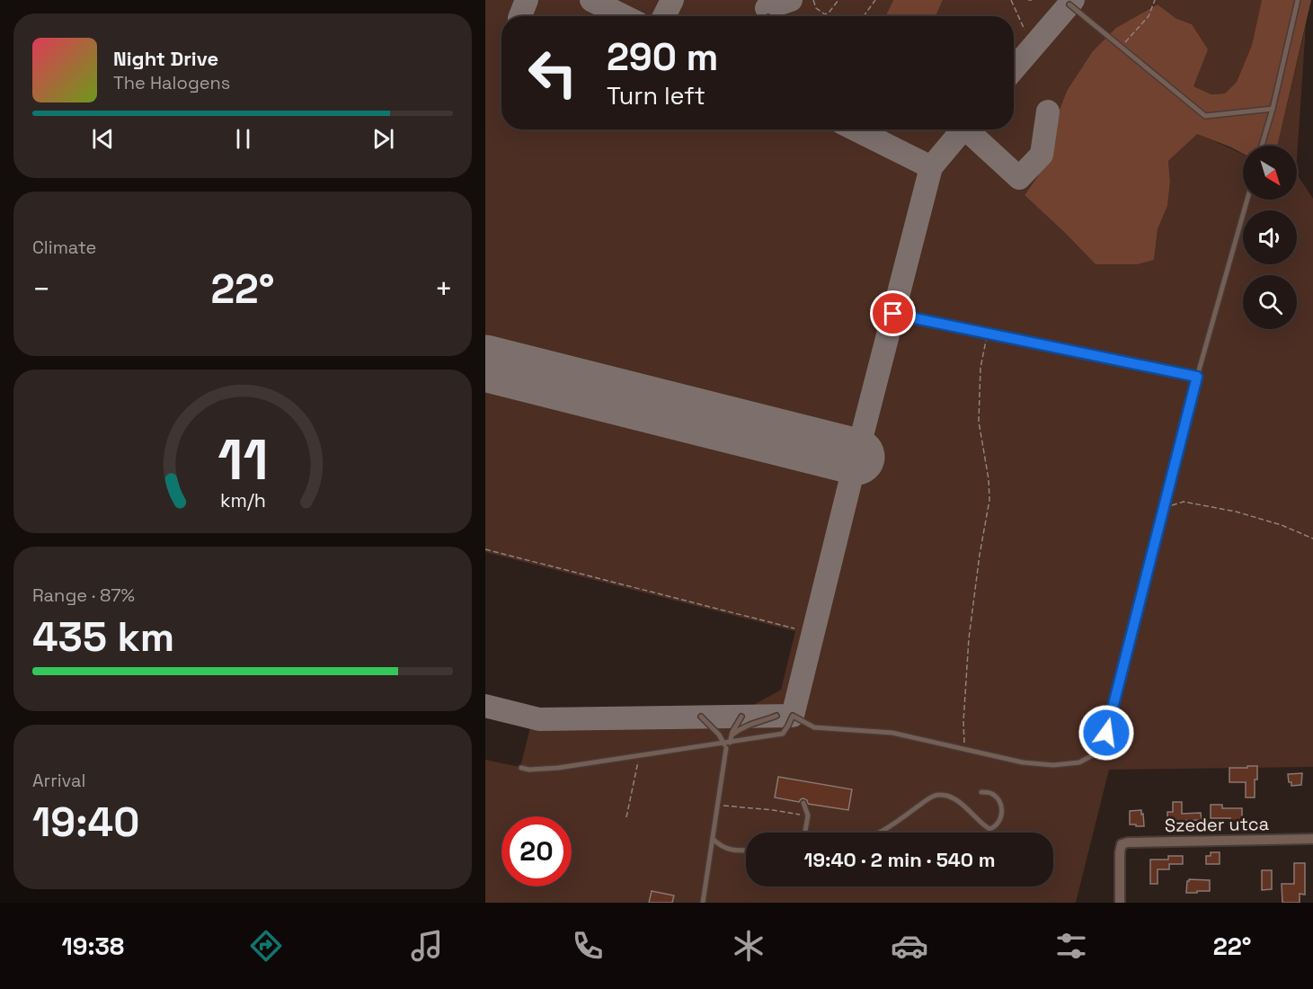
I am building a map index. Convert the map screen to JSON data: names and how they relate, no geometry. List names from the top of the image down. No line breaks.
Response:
{"streets":{"street":["Szeder utca"]},"north":"bottom right","page":{"turn":["290 m","Turn left"],"song":["Night Drive","The Halogens"],"tile":["Climate",["Range · 87%","435 km"],["Arrival","19:40"]],"heat":["−","22°","+"],"limit":"20","trip":"19:40 · 2 min · 540 m","tabs":["19:38","22°"],"gauge":["11","km/h"]}}
